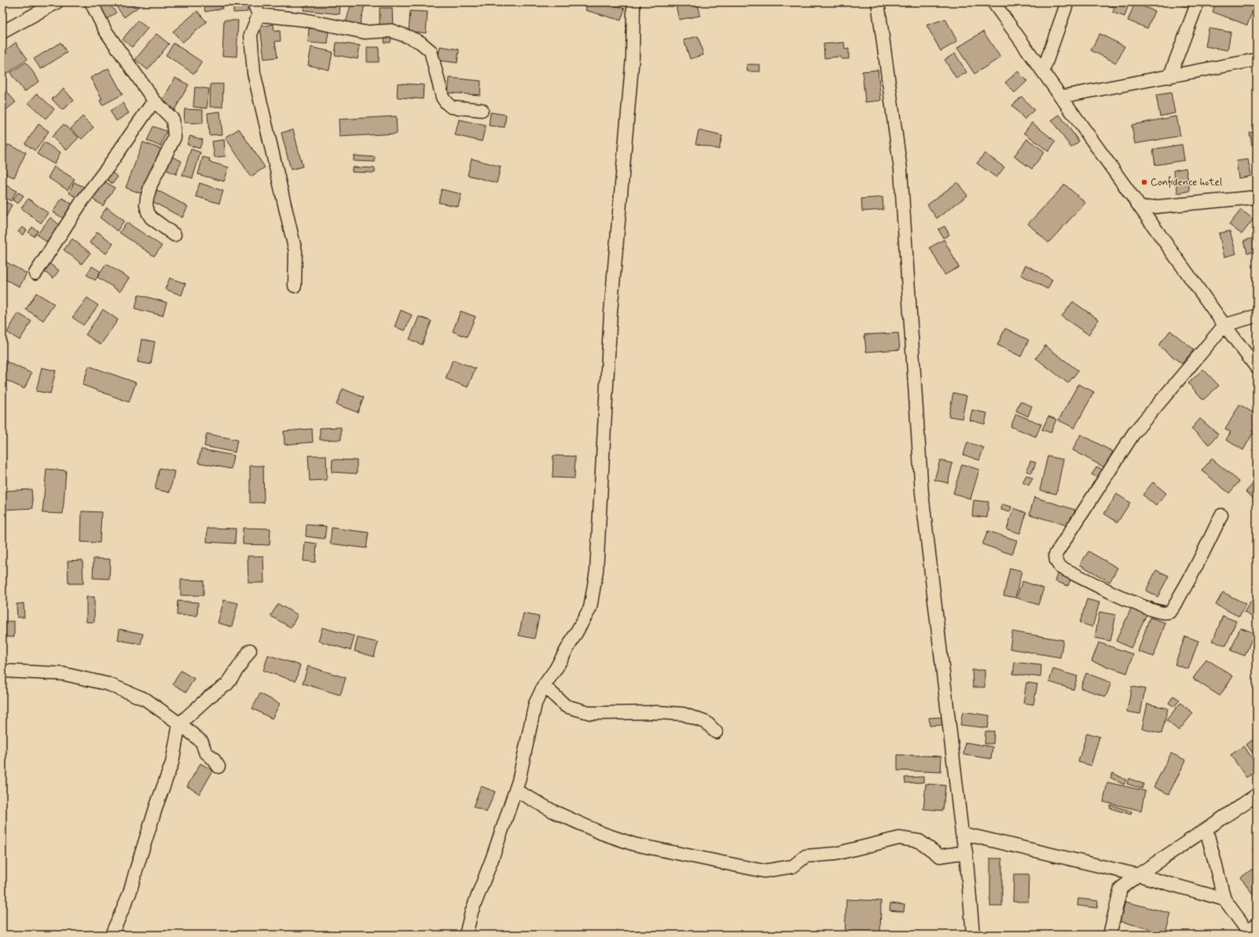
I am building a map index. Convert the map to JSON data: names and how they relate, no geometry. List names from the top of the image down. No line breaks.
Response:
{"places":["Confidence hotel"]}
